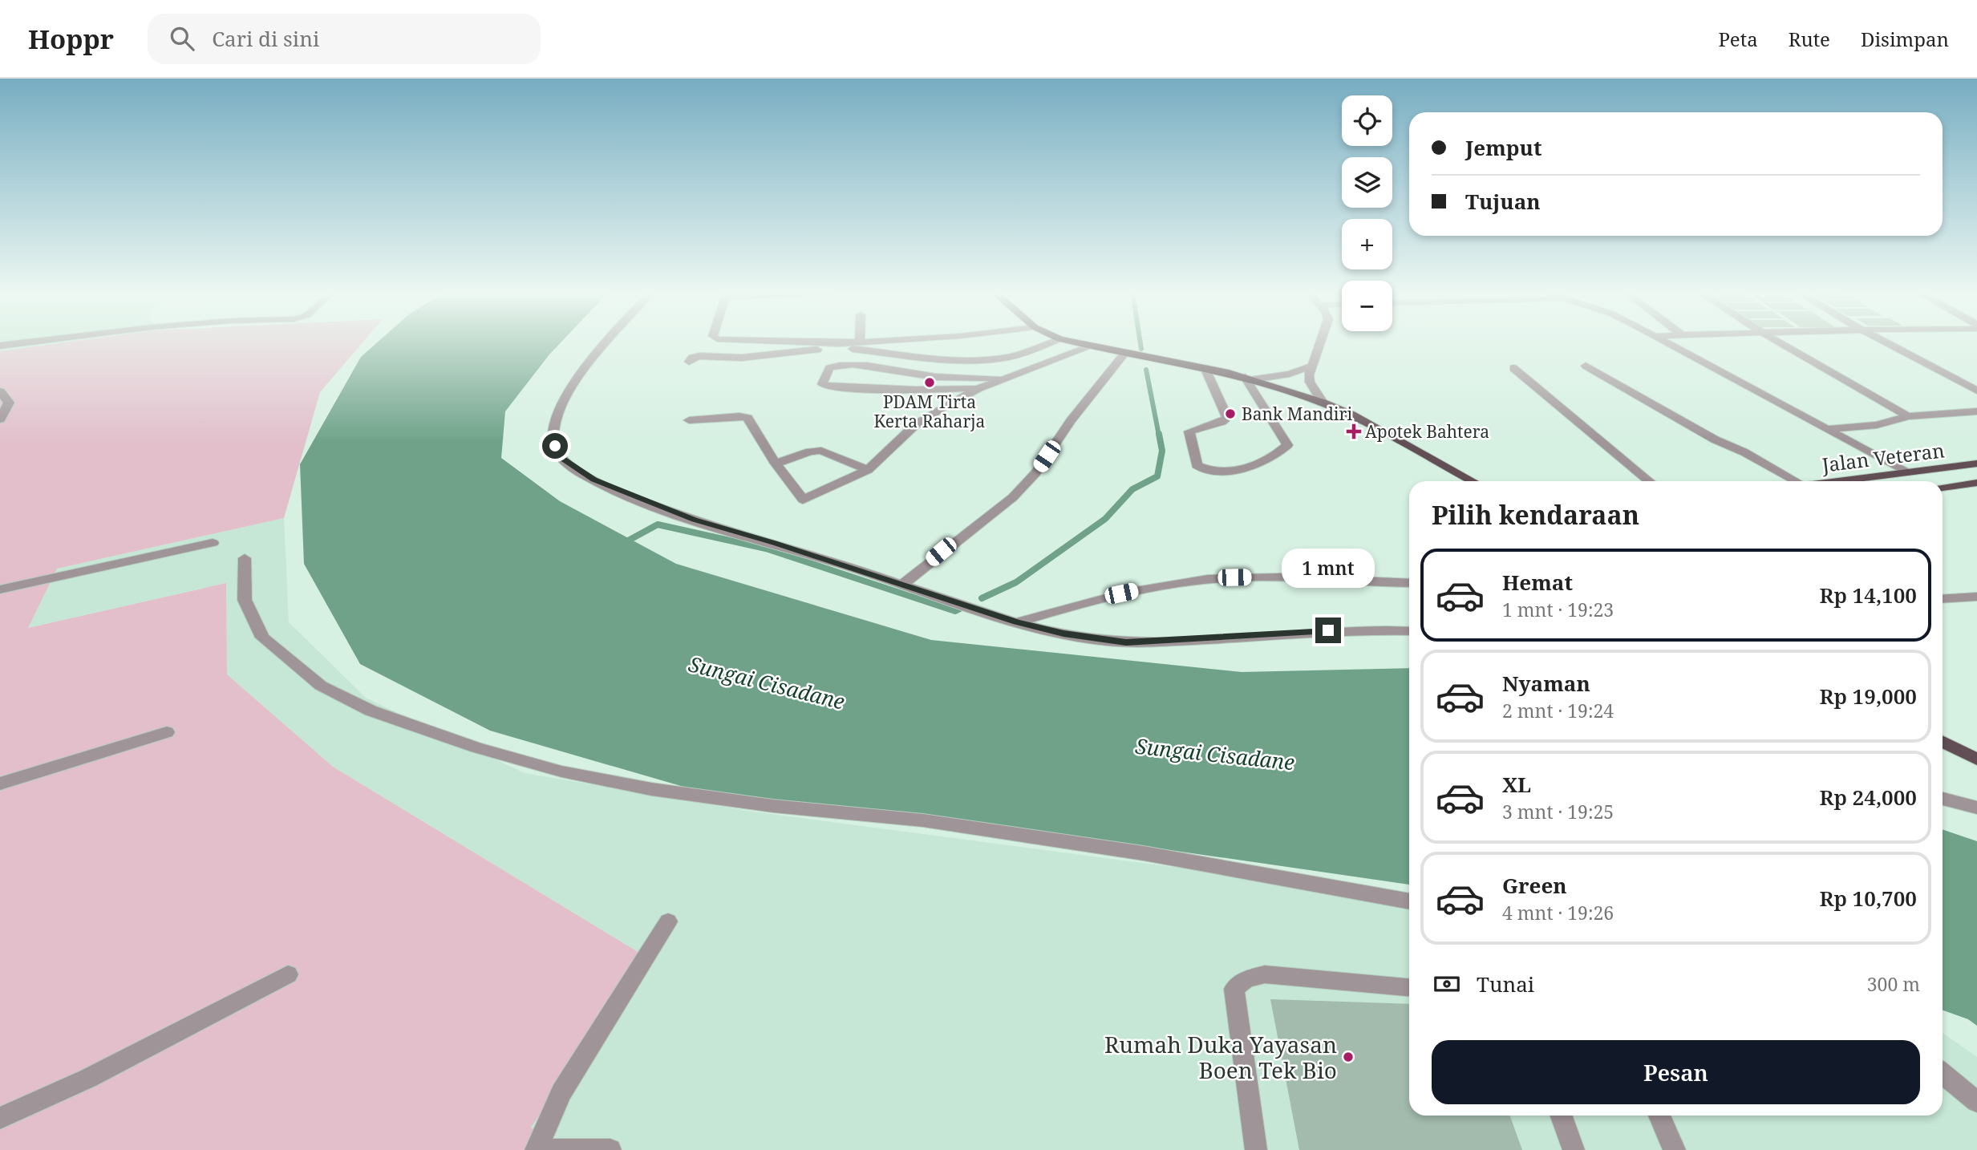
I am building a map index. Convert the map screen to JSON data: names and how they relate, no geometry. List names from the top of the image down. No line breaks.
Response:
{"streets":{"main road":["Jalan Veteran"]},"water":["Sungai Cisadane"],"places":{"other":["PDAM Tirta Kerta Raharja","Bank Mandiri","Rumah Duka Yayasan Boen Tek Bio"],"health":["Apotek Bahtera"]},"page":{"header":"Hoppr","search":"Cari di sini","nav":["Peta","Rute","Disimpan"],"map_buttons":["+","−"],"banner":["Jemput","Tujuan"],"heading":"Pilih kendaraan","bubble":"1 mnt","list":[{"name":"Hemat","note":"1 mnt · 19:23","value":"Rp 14,100"},{"name":"Nyaman","note":"2 mnt · 19:24","value":"Rp 19,000"},{"name":"XL","note":"3 mnt · 19:25","value":"Rp 24,000"},{"name":"Green","note":"4 mnt · 19:26","value":"Rp 10,700"}],"pay":["Tunai","300 m"],"buttons":"Pesan"}}
